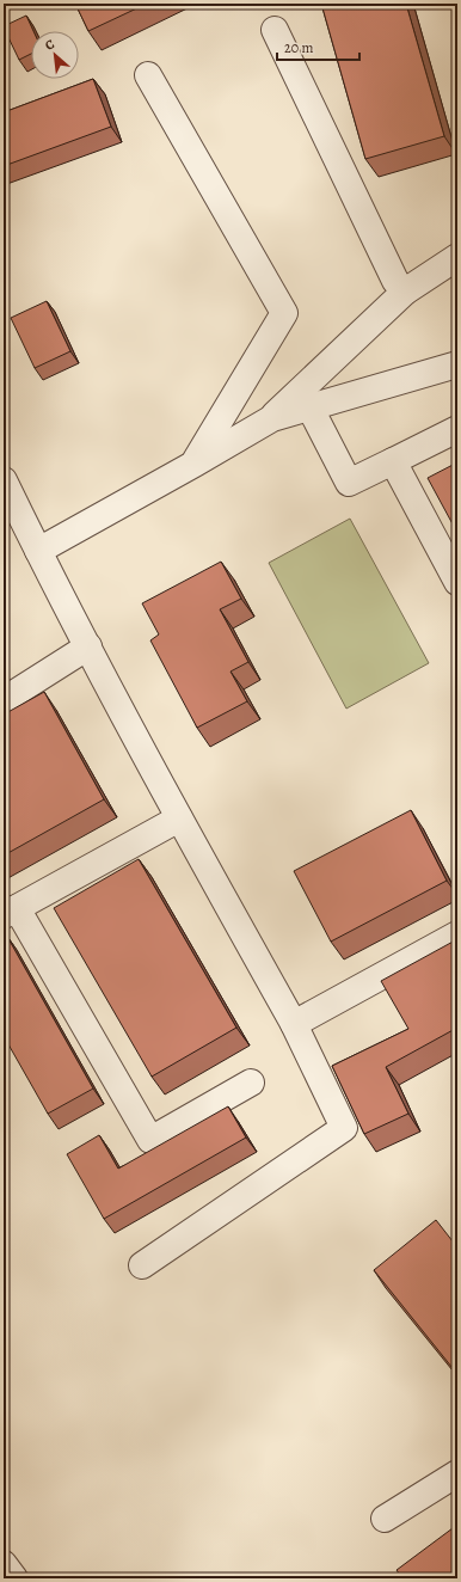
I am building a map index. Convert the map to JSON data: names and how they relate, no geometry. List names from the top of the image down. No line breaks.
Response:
{"scale_bar":"20 m","north":"top left"}
